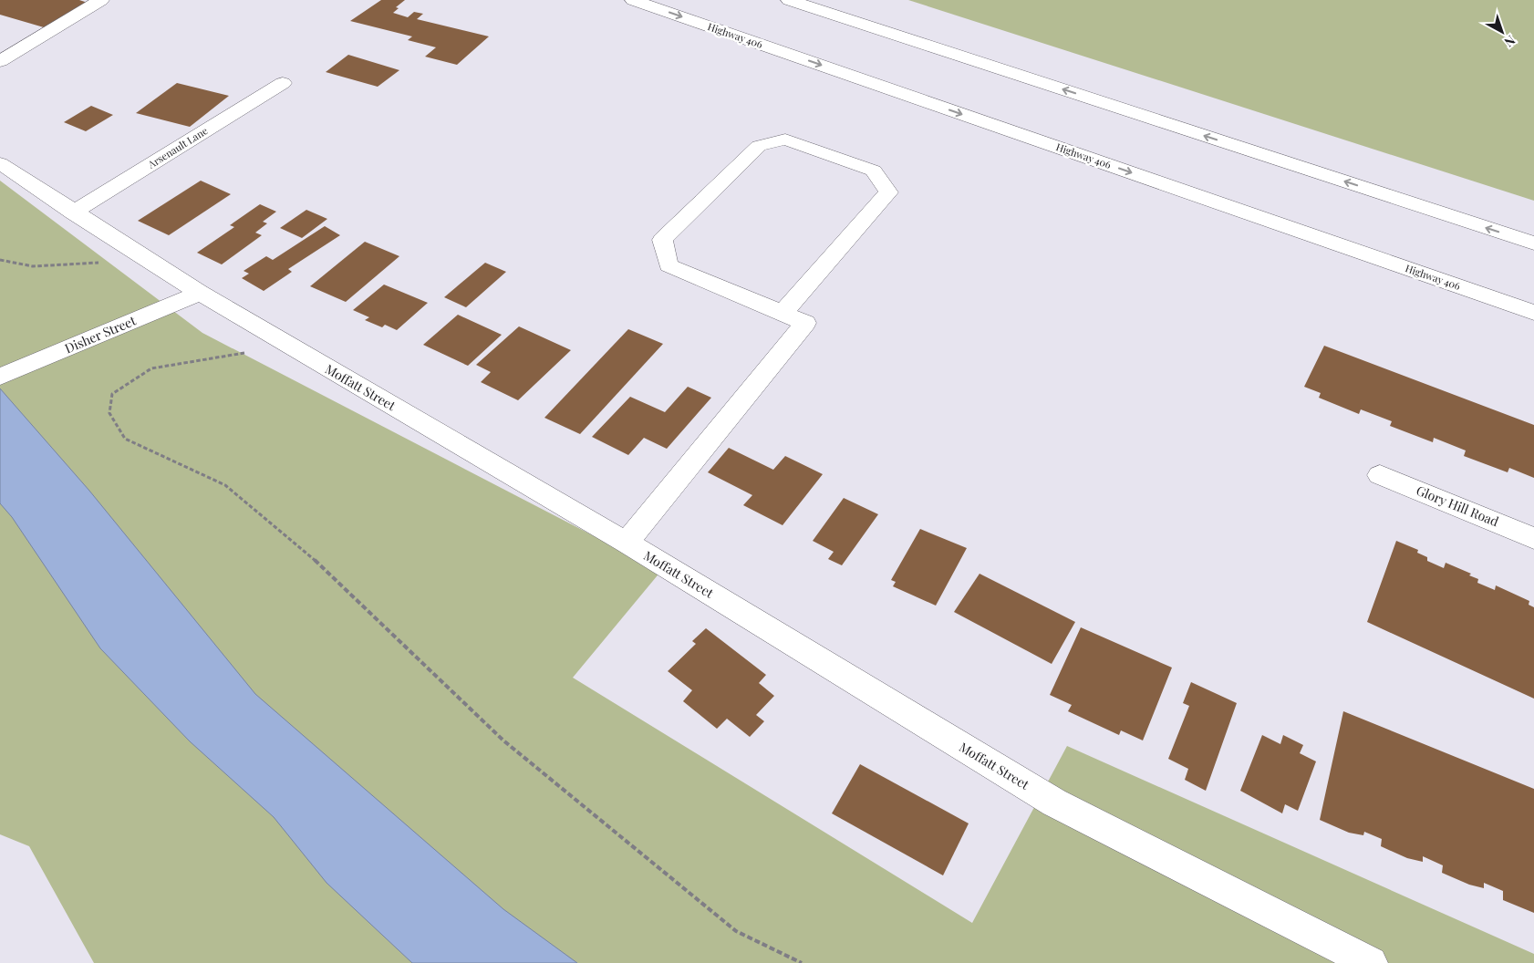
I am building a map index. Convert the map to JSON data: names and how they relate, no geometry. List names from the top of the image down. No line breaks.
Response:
{"streets":{"main road":["Highway 406","Arsenault Lane","Disher Street","Moffatt Street","Glory Hill Road"]},"crossings":[["Arsenault Lane","Moffatt Street"],["Disher Street","Moffatt Street"]],"north":"bottom right"}
